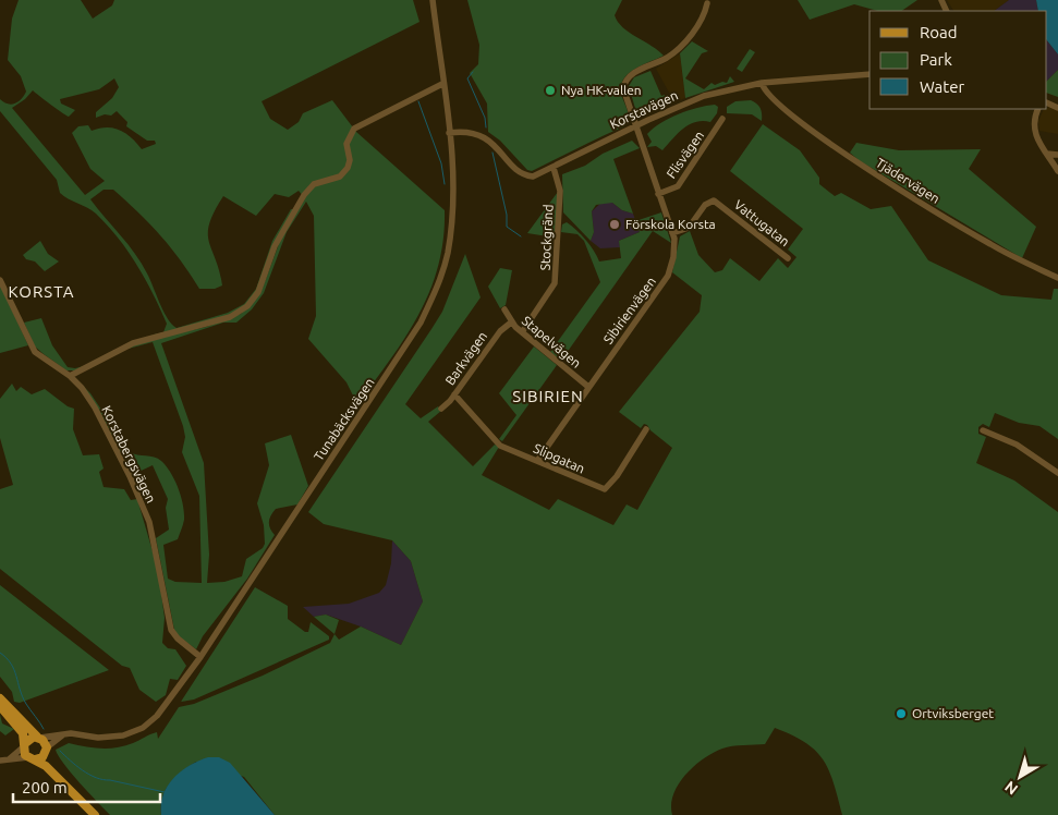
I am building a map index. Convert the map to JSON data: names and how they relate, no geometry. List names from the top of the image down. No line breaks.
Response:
{"streets":{"street":["Korstavägen","Flisvägen","Tjädervägen","Vattugatan","Stockgränd","Sibirienvägen","Stapelvägen","Barkvägen","Tunabäcksvägen","Korstabergsvägen","Slipgatan"]},"crossings":[["Korstavägen","Tjädervägen"],["Korstavägen","Stockgränd"],["Korstavägen","Sibirienvägen"],["Korstavägen","Tunabäcksvägen"],["Flisvägen","Sibirienvägen"],["Vattugatan","Sibirienvägen"],["Stockgränd","Stapelvägen"],["Sibirienvägen","Stapelvägen"],["Sibirienvägen","Slipgatan"],["Stapelvägen","Barkvägen"],["Barkvägen","Slipgatan"],["Tunabäcksvägen","Korstabergsvägen"]],"districts":["KORSTA","SIBIRIEN"],"places":["Nya HK-vallen","Förskola Korsta","Ortviksberget"],"legend":["Road","Park","Water"],"scale_bar":"200 m","north":"bottom left"}
